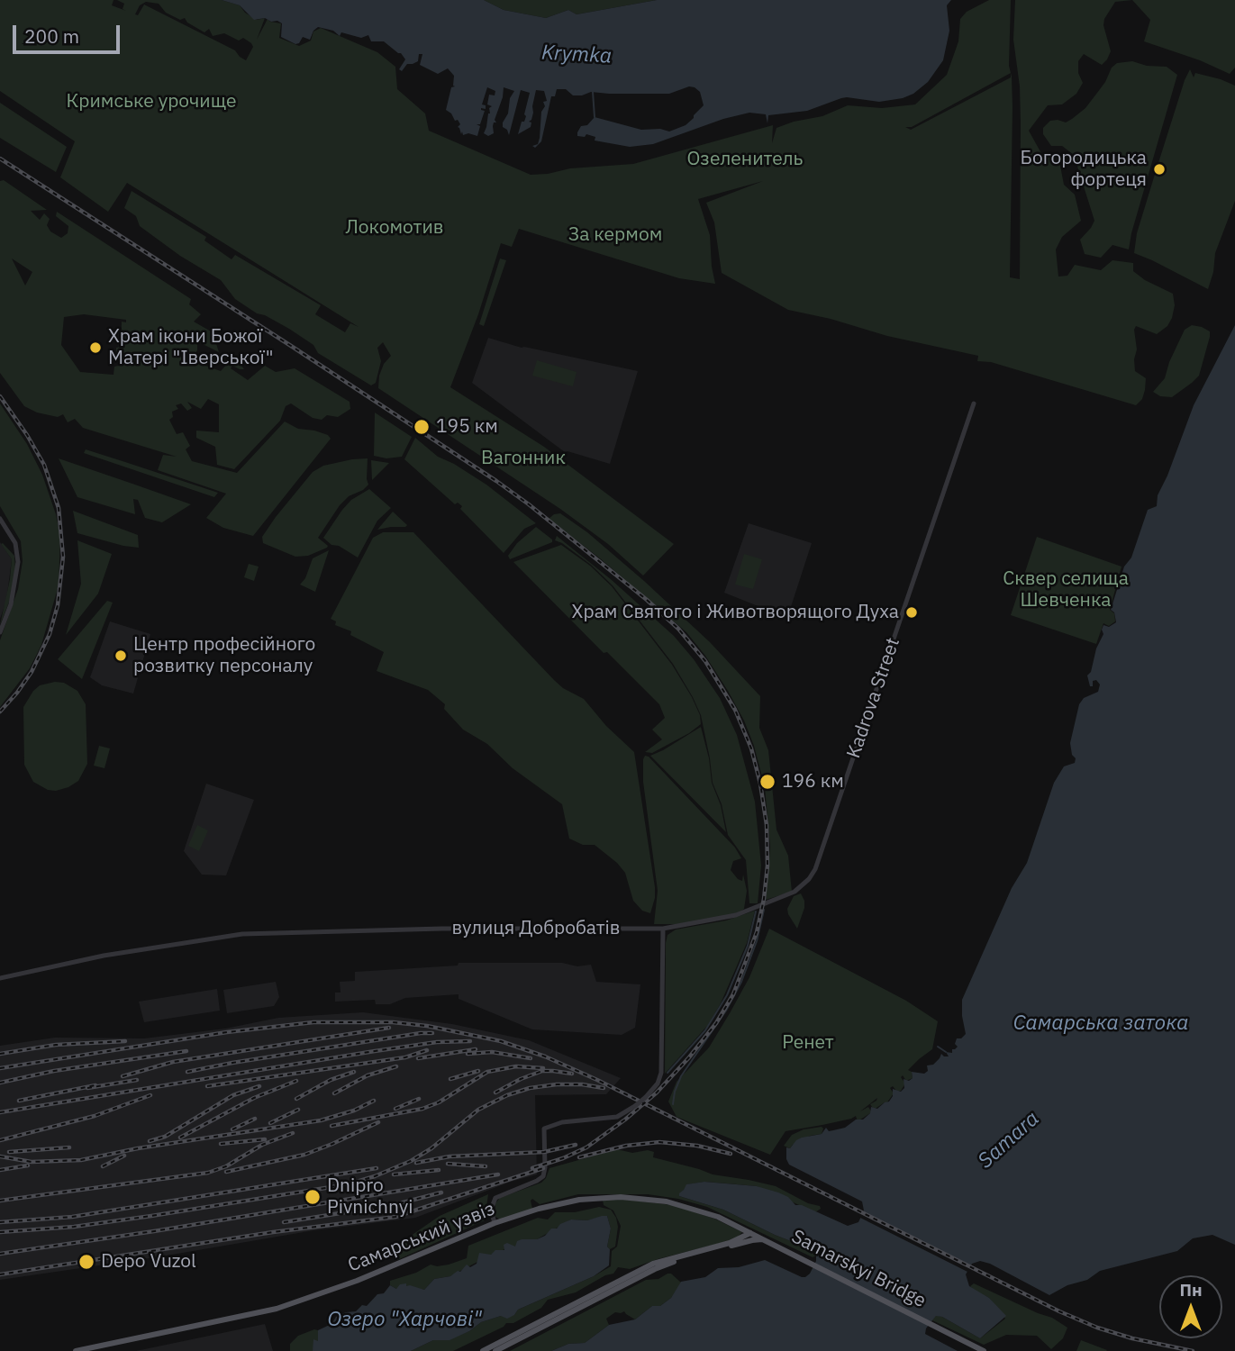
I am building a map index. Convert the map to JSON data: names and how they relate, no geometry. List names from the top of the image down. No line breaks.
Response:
{"streets":{"main road":["Самарський узвіз","Samarskyi Bridge"],"street":["Kadrova Street","вулиця Добробатів"]},"crossings":[["Kadrova Street","вулиця Добробатів"],["Самарський узвіз","Samarskyi Bridge"]],"water":["Krymka","Самарська затока","Samara","Озеро \"Харчові\""],"parks":["Кримське урочище","Озеленитель","Локомотив","За кермом","Вагонник","Сквер селища Шевченка","Ренет"],"places":["Богородицька фортеця","Храм ікони Божої Матері \"Іверської\"","195 км","Храм Святого і Животворящого Духа","Центр професійного розвитку персоналу","196 км","Dnipro Pivnichnyi","Depo Vuzol"],"scale_bar":"200 m","north":"top"}
